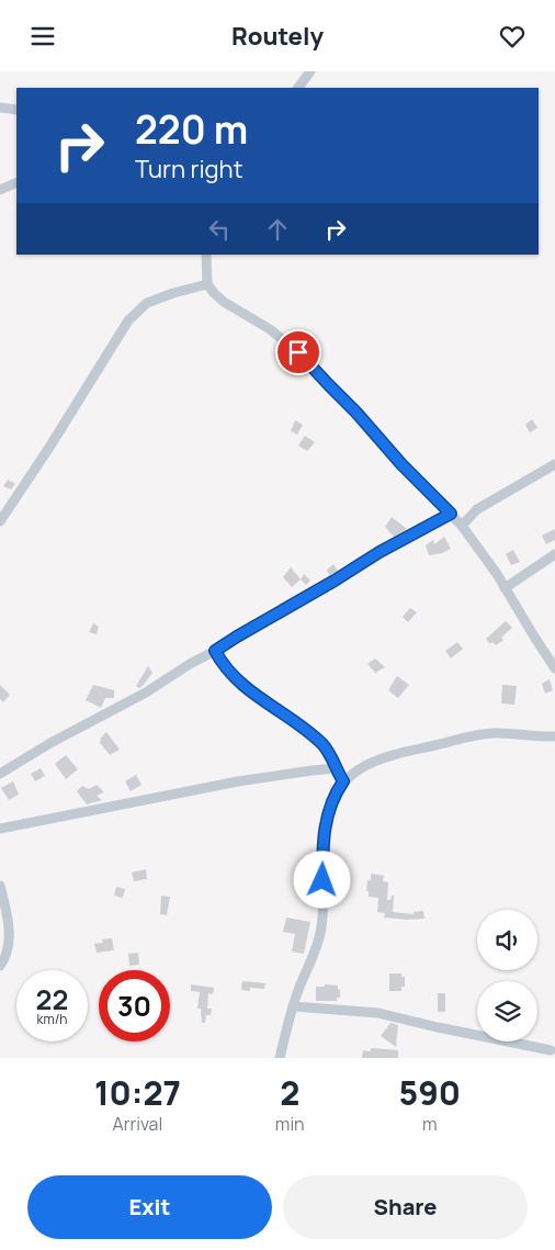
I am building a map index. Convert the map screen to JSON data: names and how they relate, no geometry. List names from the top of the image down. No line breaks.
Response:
{"page":{"header":"Routely","turn":["220 m","Turn right"],"speed":"22 km/h","limit":"30","eta":["10:27","Arrival","2","min","590","m"],"buttons":["Exit","Share"]}}
